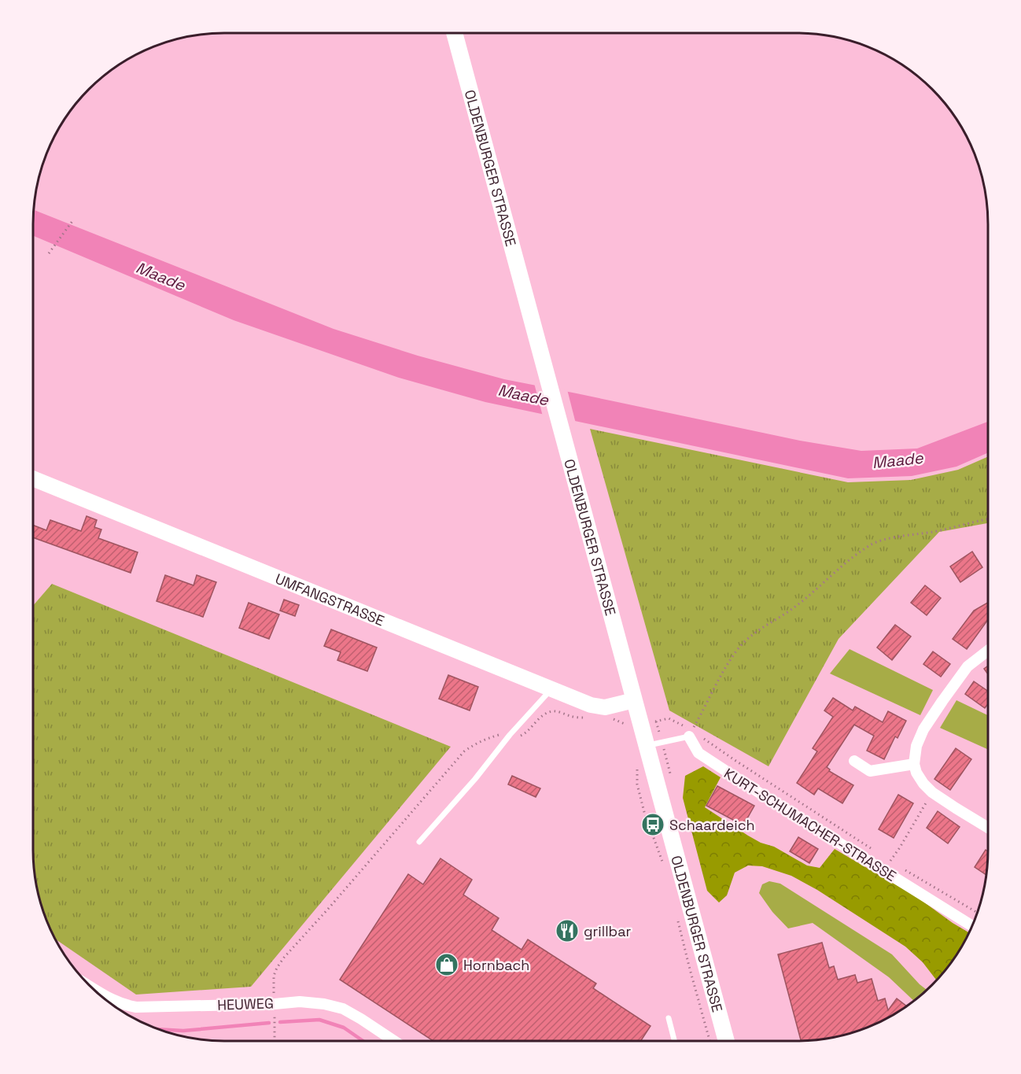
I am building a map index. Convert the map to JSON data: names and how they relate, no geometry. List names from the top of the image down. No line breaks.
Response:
{"streets":{"main road":["OLDENBURGER STRASSE"],"street":["UMFANGSTRASSE","KURT-SCHUMACHER-STRASSE","HEUWEG"]},"crossings":[["OLDENBURGER STRASSE","UMFANGSTRASSE"]],"water":["Maade"],"places":{"bus stop":["Schaardeich"],"restaurant":["grillbar"],"shop":["Hornbach"]}}
